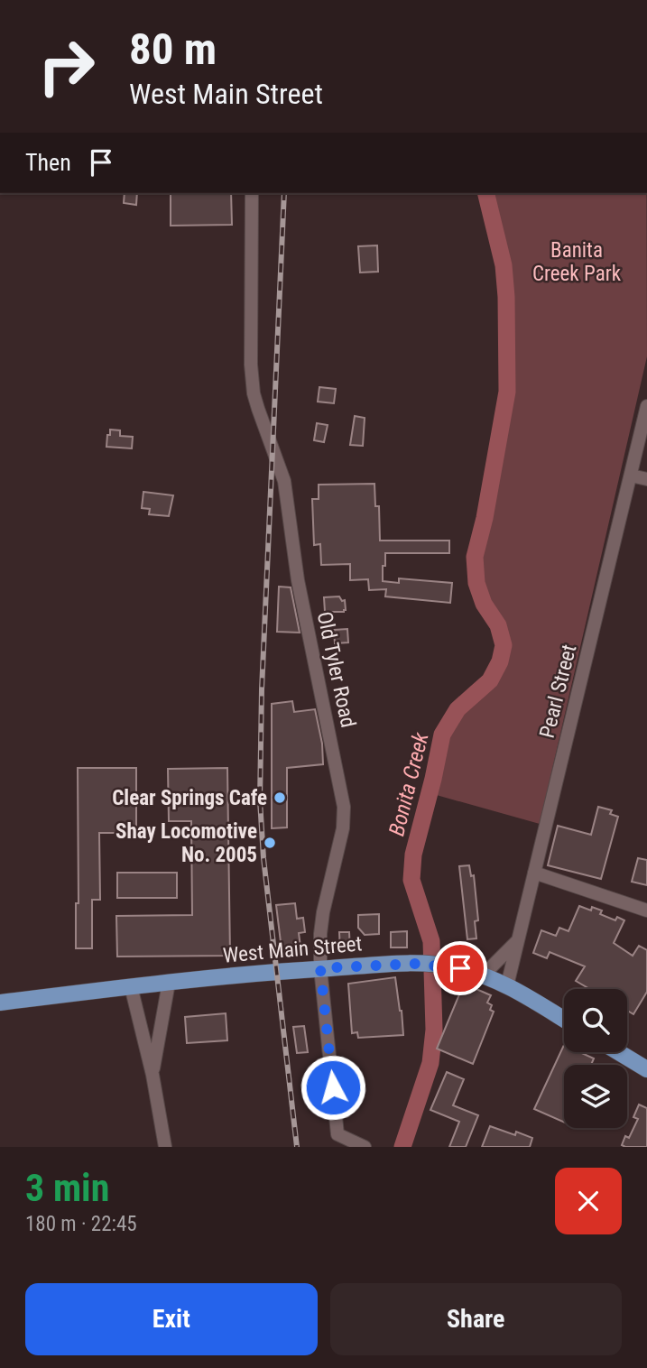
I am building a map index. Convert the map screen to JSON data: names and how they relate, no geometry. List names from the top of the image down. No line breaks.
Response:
{"streets":{"main road":["West Main Street"],"street":["Old Tyler Road","Pearl Street"]},"crossings":[["Old Tyler Road","West Main Street"],["Pearl Street","West Main Street"]],"water":["Bonita Creek"],"parks":["Banita Creek Park"],"places":["Clear Springs Cafe","Shay Locomotive No. 2005"],"page":{"turn":["80 m","West Main Street"],"then":"Then","heading":["3 min","180 m · 22:45"],"buttons":["Exit","Share"]}}
